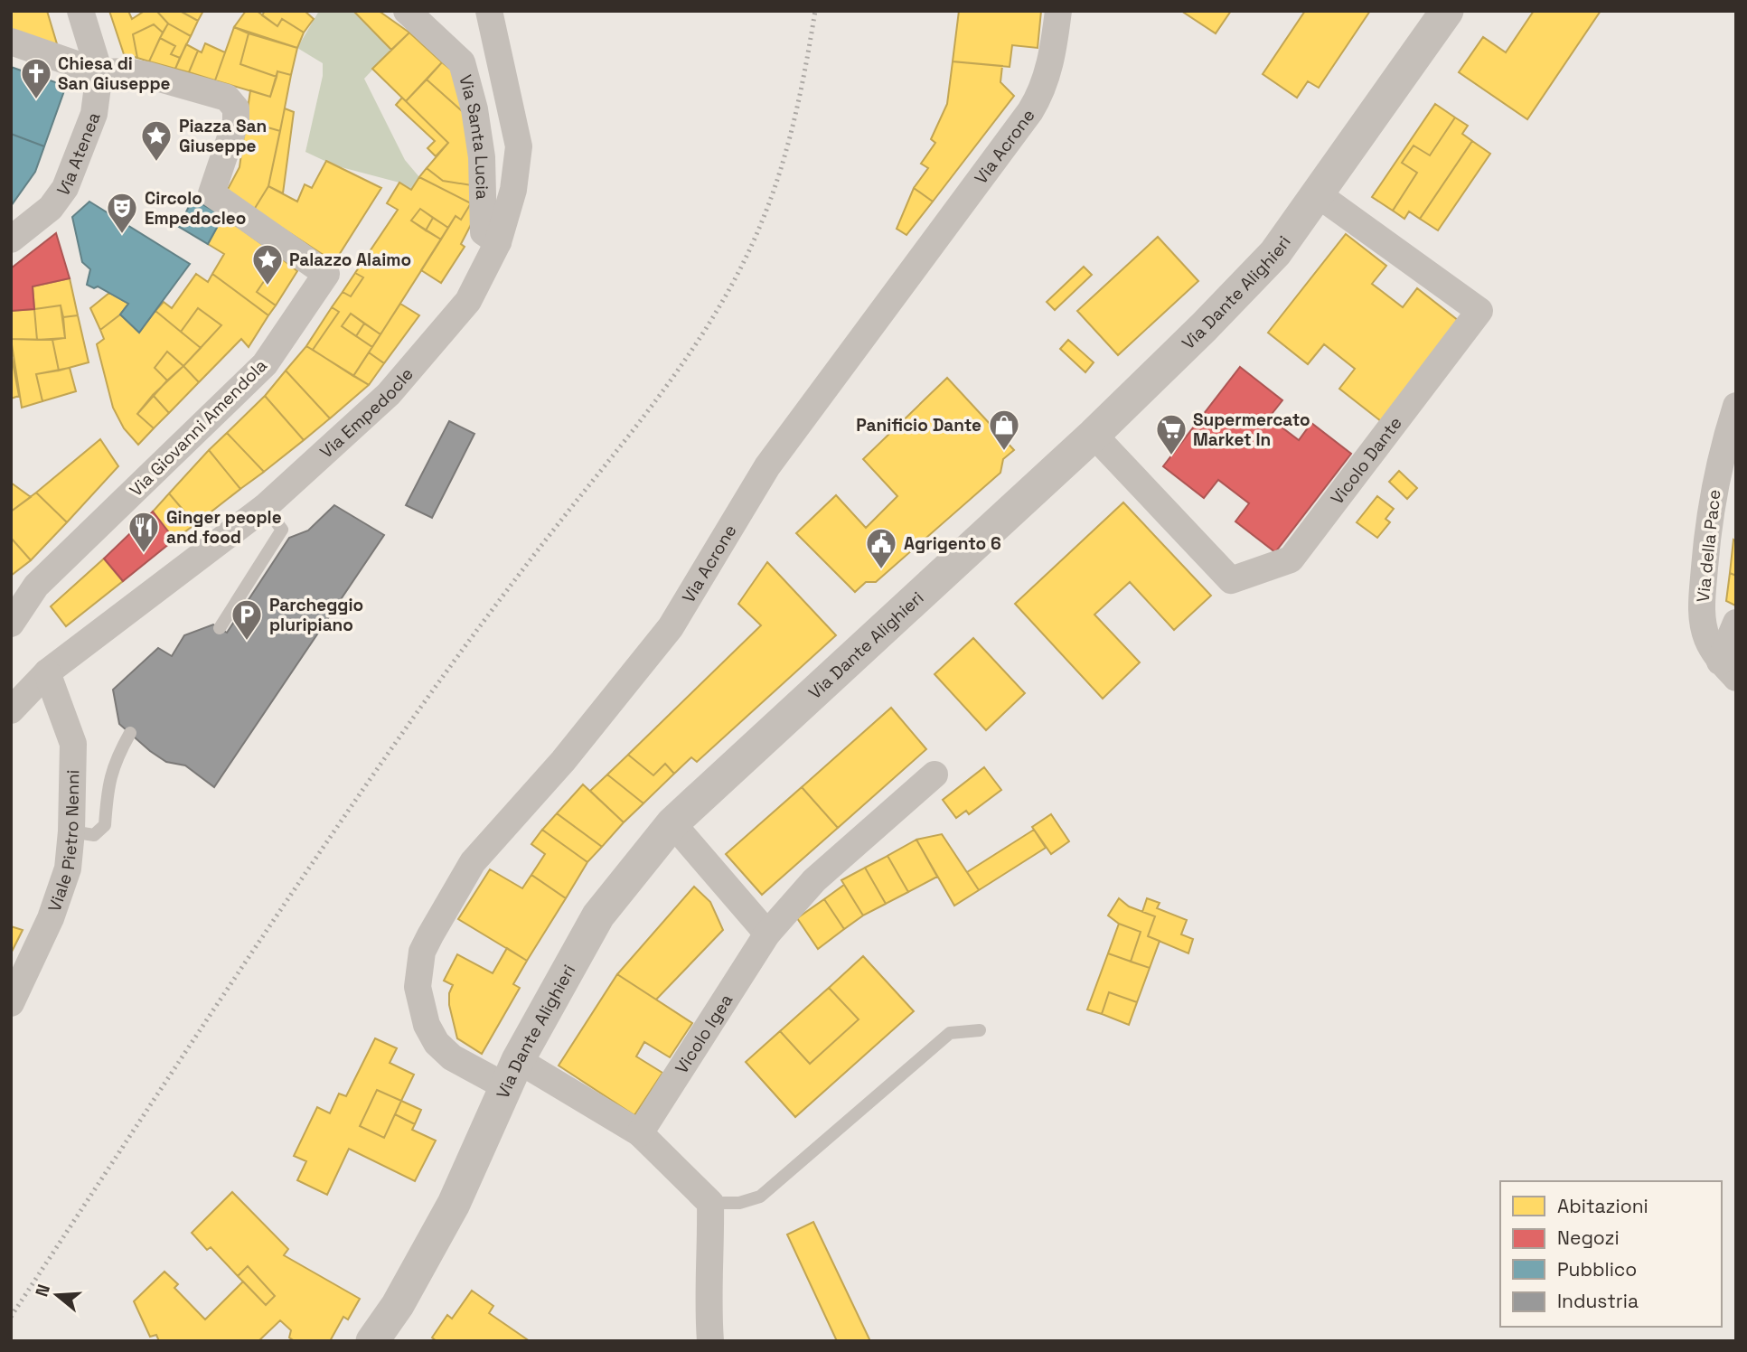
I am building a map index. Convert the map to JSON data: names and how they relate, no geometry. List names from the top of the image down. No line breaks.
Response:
{"streets":{"street":["Via Santa Lucia","Via Acrone","Via Atenea","Via Dante Alighieri","Via Empedocle","Via Giovanni Amendola","Vicolo Dante","Via della Pace","Viale Pietro Nenni","Vicolo Igea"]},"crossings":[["Via Santa Lucia","Via Empedocle"],["Via Acrone","Via Dante Alighieri"],["Via Acrone","Vicolo Igea"],["Via Atenea","Via Giovanni Amendola"],["Via Dante Alighieri","Vicolo Dante"],["Via Empedocle","Viale Pietro Nenni"]],"places":{"church":["Chiesa di San Giuseppe"],"place":["Piazza San Giuseppe","Palazzo Alaimo"],"theatre":["Circolo Empedocleo"],"shop":["Panificio Dante"],"supermarket":["Supermercato Market In"],"restaurant":["Ginger people and food"],"public building":["Agrigento 6"],"parking":["Parcheggio pluripiano"]},"legend":["Abitazioni","Negozi","Pubblico","Industria"],"north":"left"}
